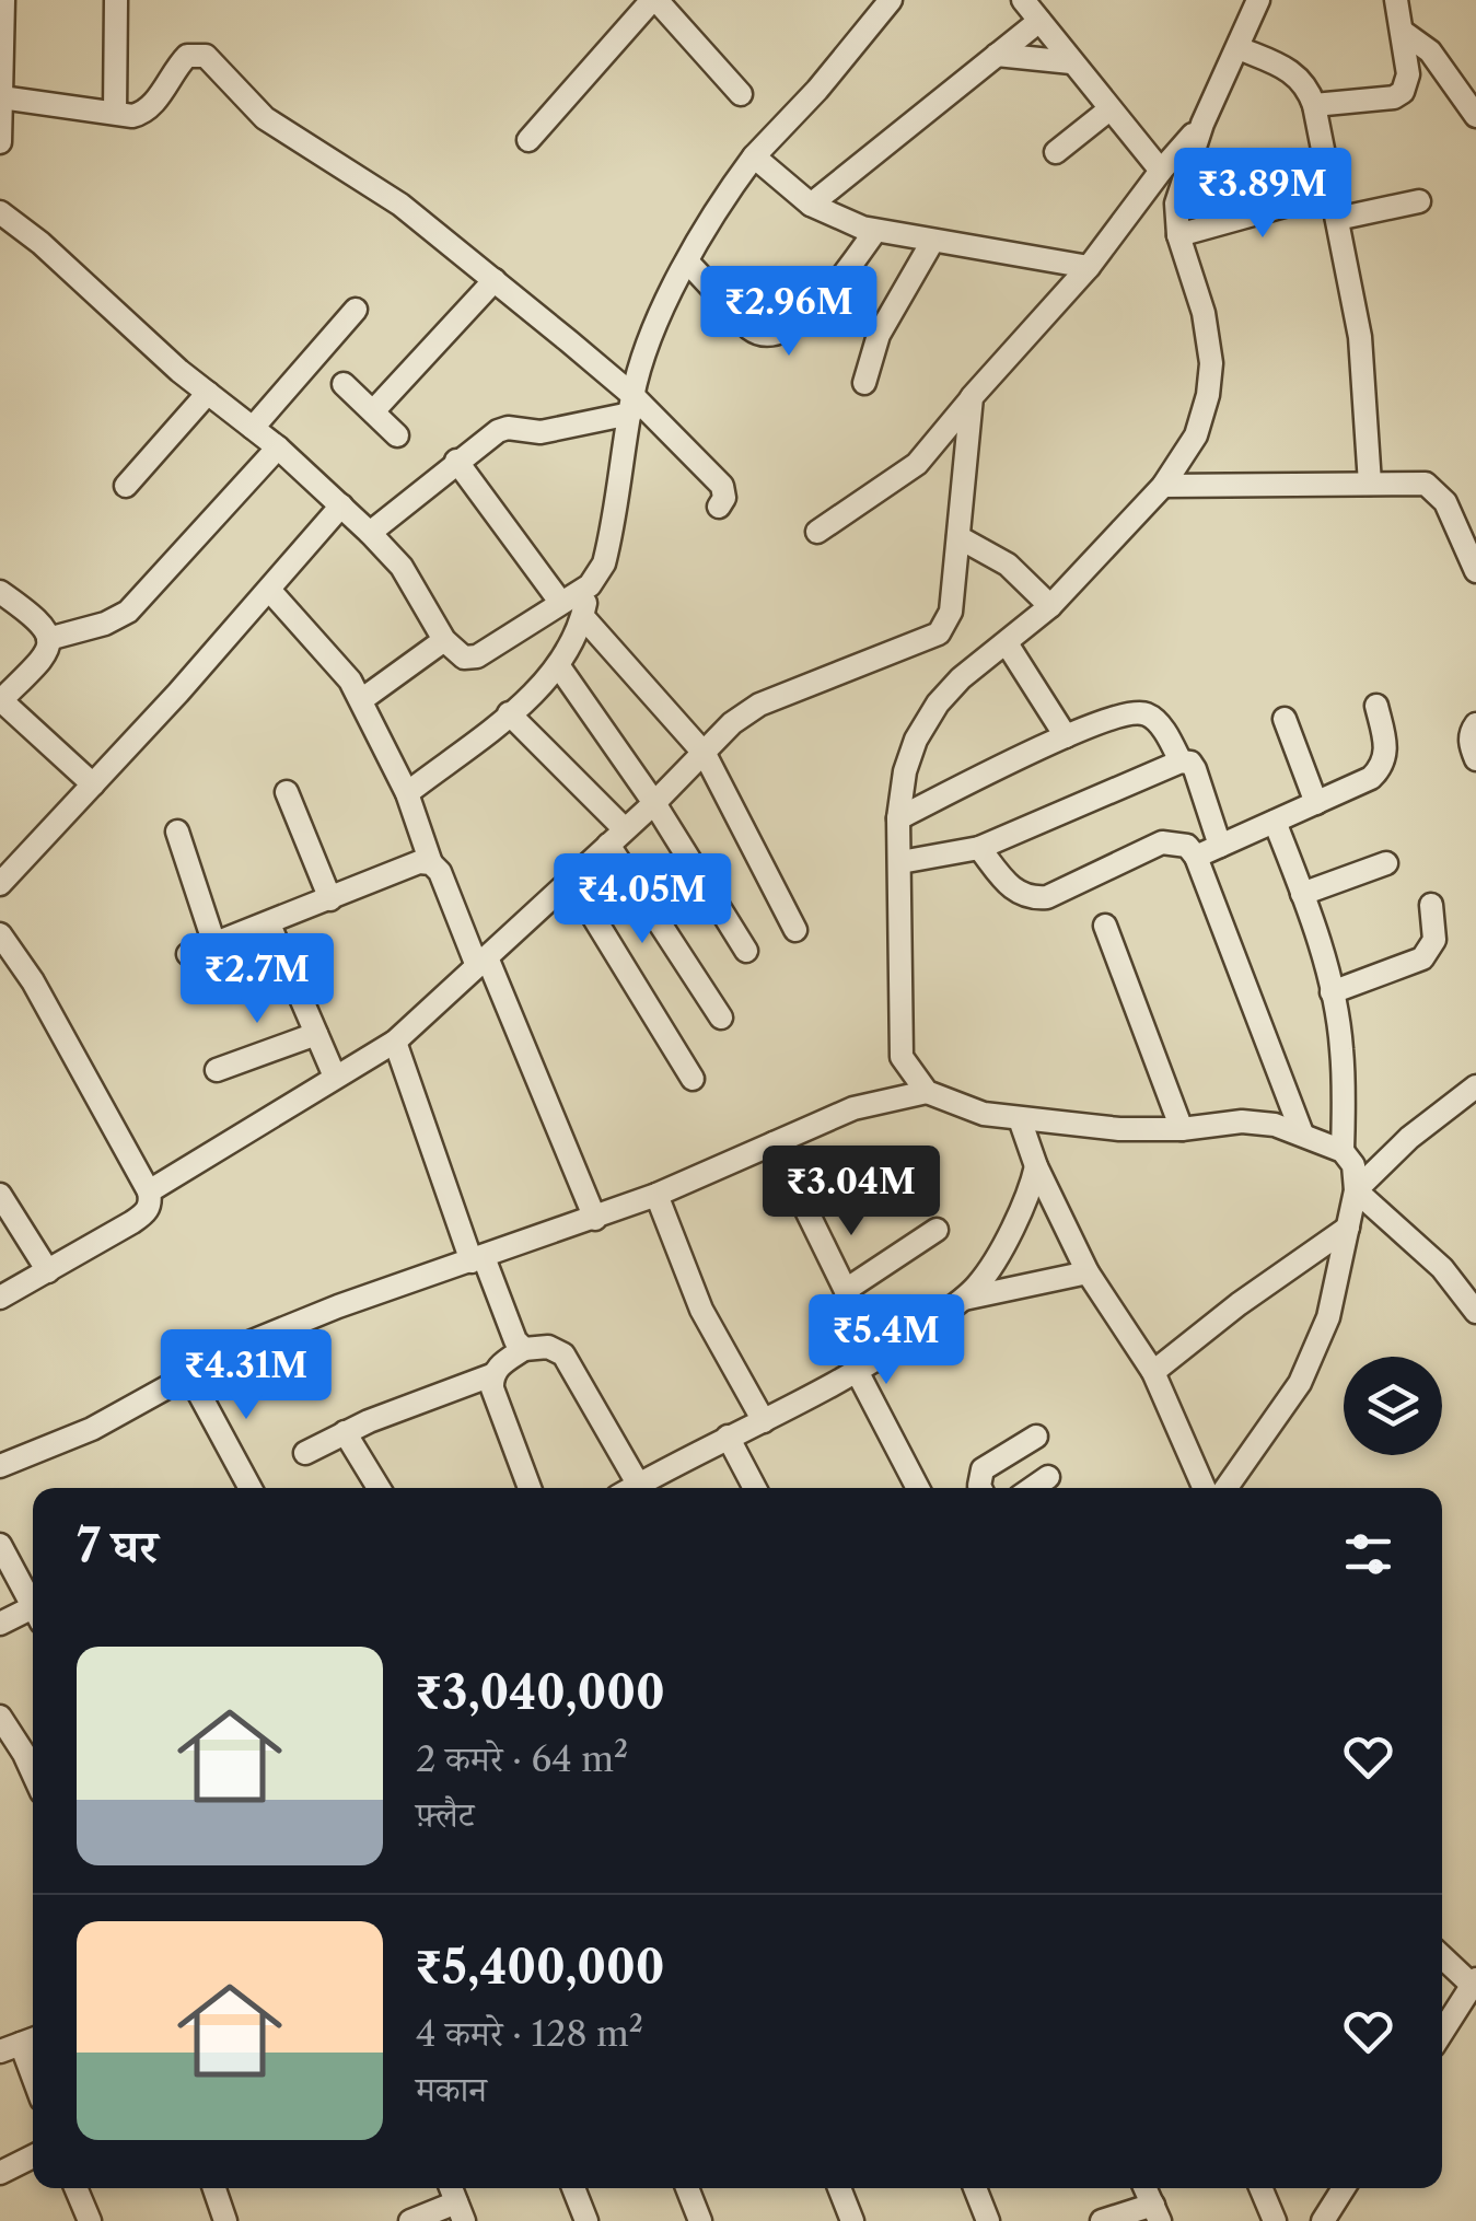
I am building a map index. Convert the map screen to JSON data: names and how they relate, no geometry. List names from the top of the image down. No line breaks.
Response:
{"page":{"price":["₹3.89M","₹2.96M","₹4.05M","₹2.7M","₹3.04M","₹5.4M","₹4.31M"],"heading":"7 घर","list":[{"name":"₹3,040,000","note":"2 कमरे · 64 m² · फ़्लैट"},{"name":"₹5,400,000","note":"4 कमरे · 128 m² · मकान"}]}}
